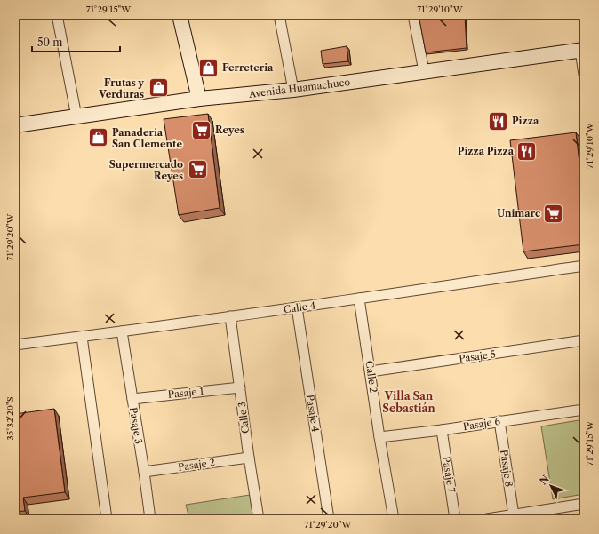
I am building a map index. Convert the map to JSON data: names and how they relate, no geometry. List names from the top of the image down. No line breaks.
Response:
{"streets":{"main road":["Avenida Huamachuco"],"street":["Calle 4","Pasaje 5","Calle 2","Pasaje 1","Pasaje 4","Calle 3","Pasaje 6","Pasaje 3","Pasaje 2","Pasaje 8","Pasaje 7"]},"crossings":[["Calle 4","Calle 2"],["Calle 4","Pasaje 4"],["Calle 4","Calle 3"],["Calle 4","Pasaje 3"],["Pasaje 5","Calle 2"],["Calle 2","Pasaje 6"],["Pasaje 1","Calle 3"],["Pasaje 1","Pasaje 3"],["Calle 3","Pasaje 2"],["Pasaje 6","Pasaje 8"],["Pasaje 6","Pasaje 7"],["Pasaje 3","Pasaje 2"]],"districts":["Villa San Sebastián"],"places":{"shop":["Ferreteria","Frutas y Verduras","Panadería San Clemente"],"restaurant":["Pizza","Pizza Pizza"],"supermarket":["Reyes","Supermercado Reyes","Unimarc"]},"scale_bar":"50 m","north":"top left","coordinates":["71°29'15\"W","71°29'10\"W","71°29'20\"W","35°32'20\"S"]}
